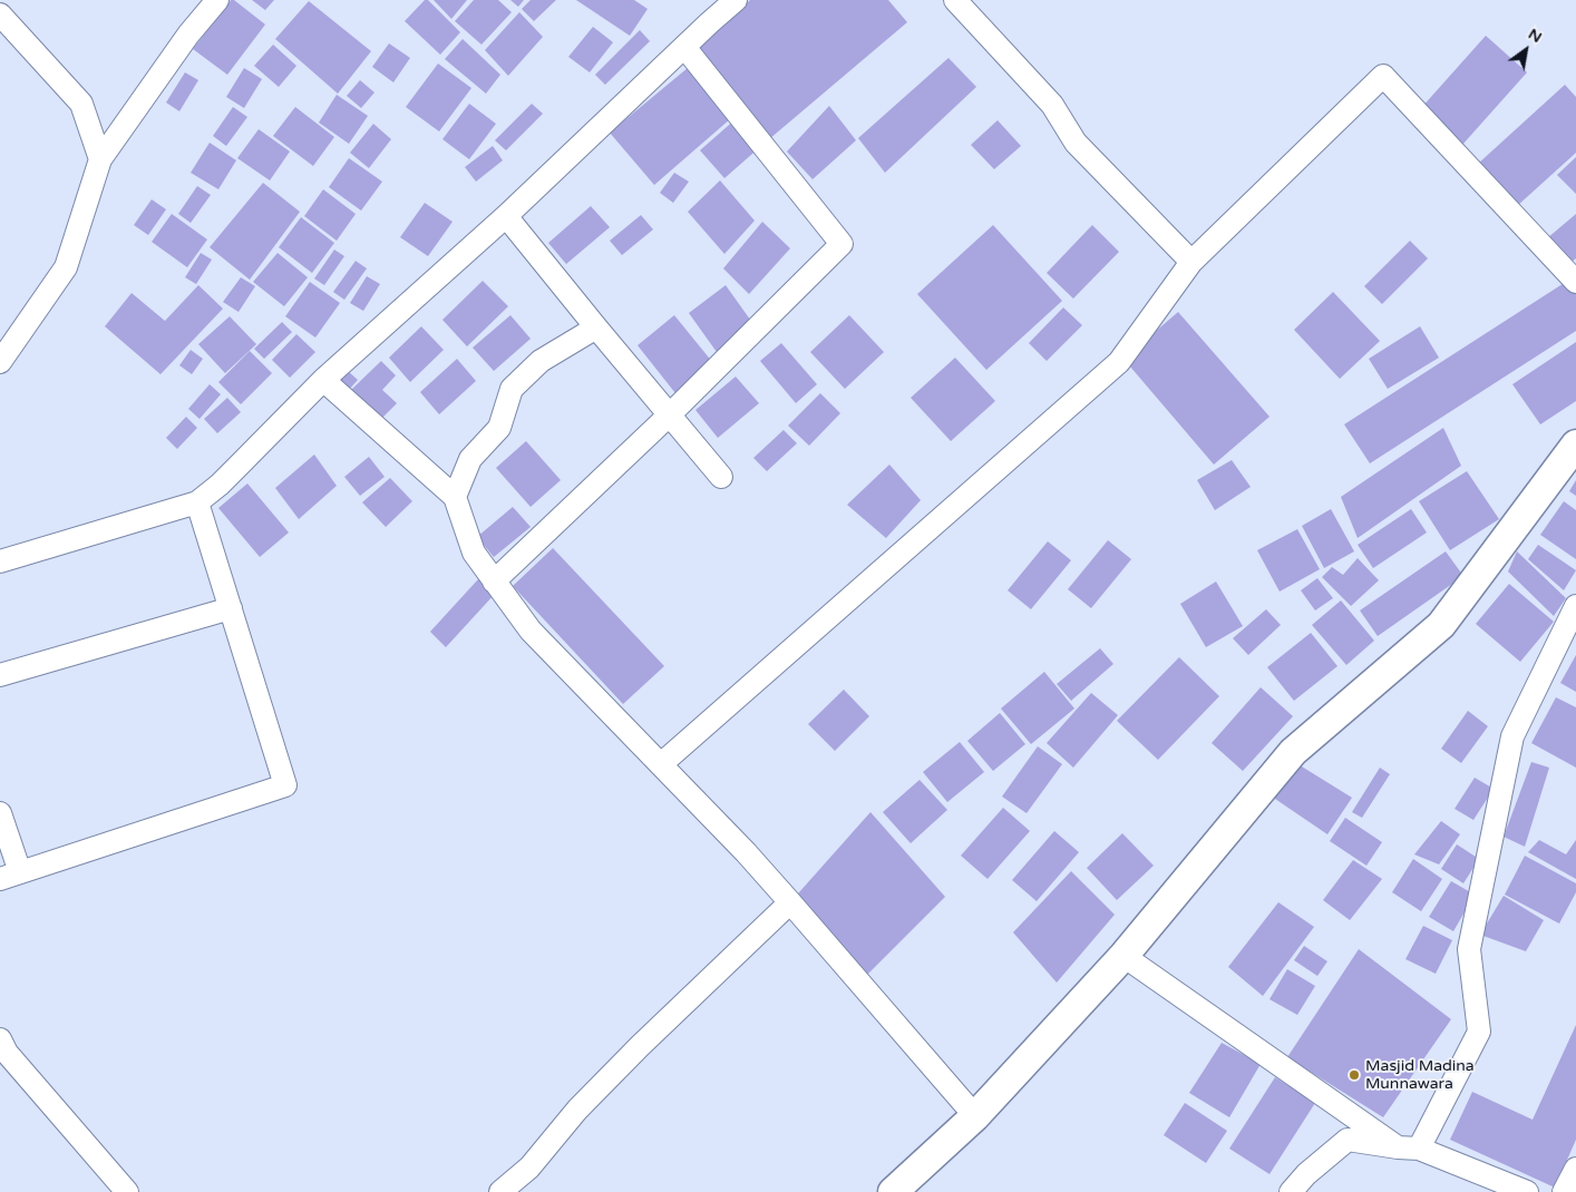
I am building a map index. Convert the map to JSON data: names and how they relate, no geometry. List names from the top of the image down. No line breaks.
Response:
{"places":["Masjid Madina Munnawara"],"north":"top right"}
